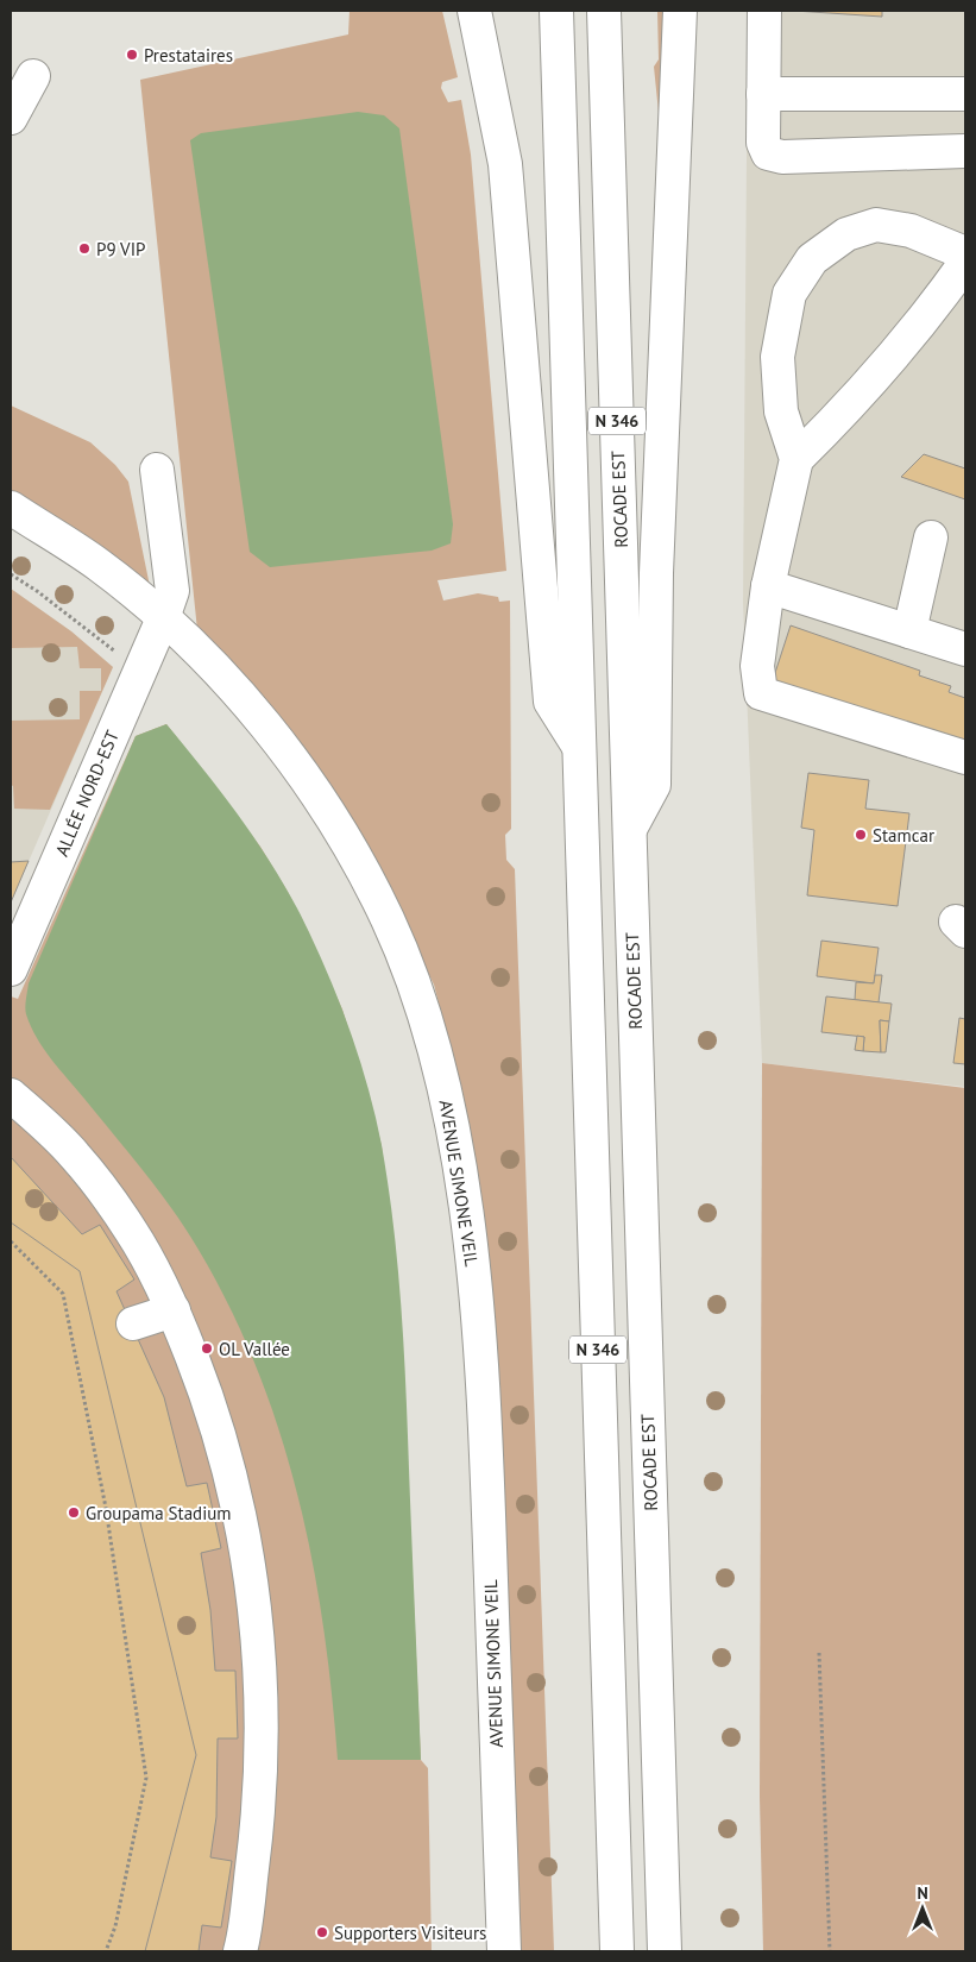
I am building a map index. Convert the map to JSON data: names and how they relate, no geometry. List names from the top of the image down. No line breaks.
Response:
{"streets":{"main road":["N 346","ROCADE EST","ALLÉE NORD-EST","AVENUE SIMONE VEIL"]},"crossings":[["ALLÉE NORD-EST","AVENUE SIMONE VEIL"]],"places":["Prestataires","P9 VIP","Stamcar","OL Vallée","Groupama Stadium","Supporters Visiteurs"],"north":"top"}
